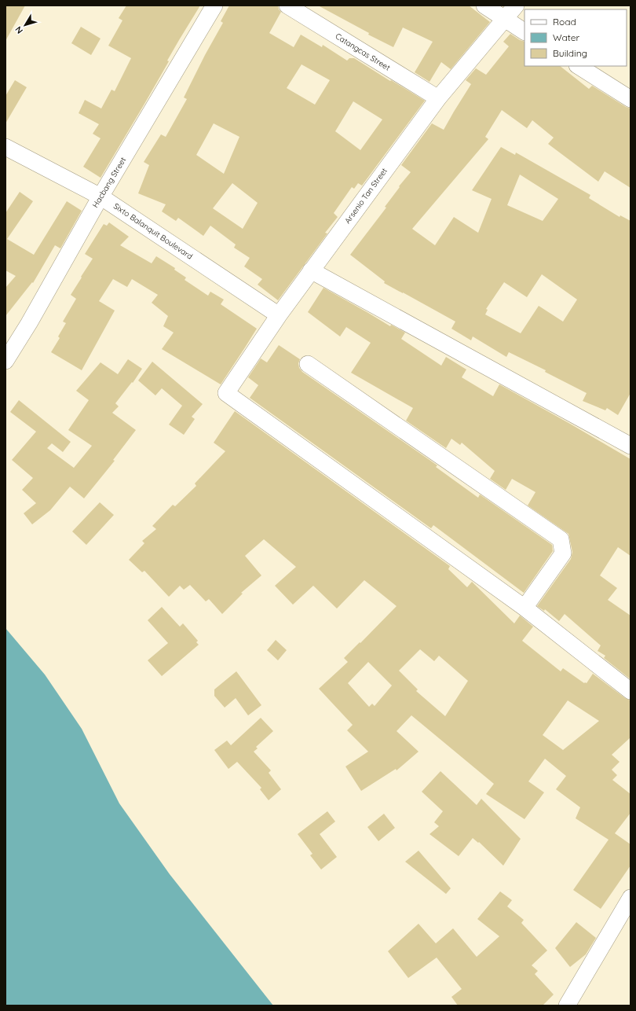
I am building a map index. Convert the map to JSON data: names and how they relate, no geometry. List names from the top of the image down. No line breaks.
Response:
{"streets":{"street":["Catangcas Street","Hacbang Street","Arsenio Tan Street","Sixto Balanquit Boulevard"]},"crossings":[["Catangcas Street","Arsenio Tan Street"],["Hacbang Street","Sixto Balanquit Boulevard"],["Arsenio Tan Street","Sixto Balanquit Boulevard"]],"legend":["Road","Water","Building"],"north":"bottom left"}
